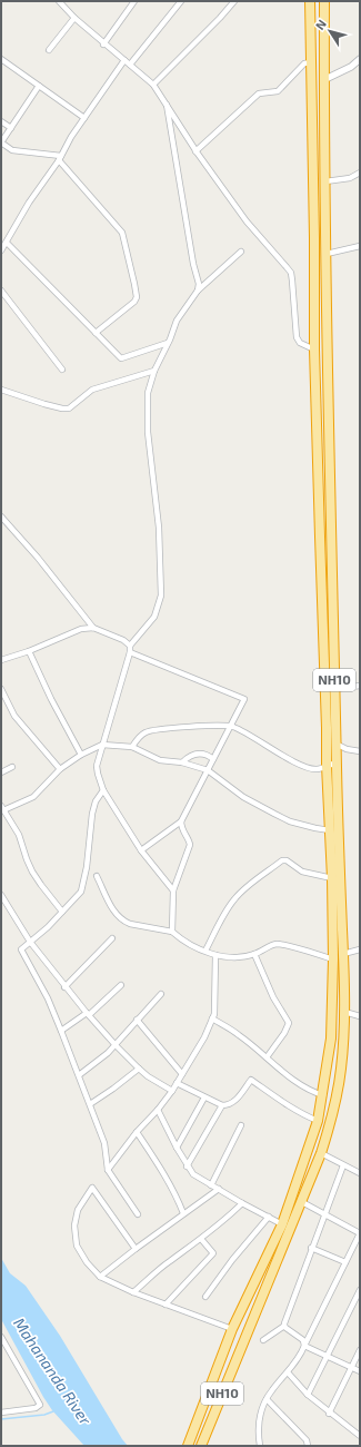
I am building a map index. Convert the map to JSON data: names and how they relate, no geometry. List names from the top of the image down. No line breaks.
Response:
{"streets":{"highway":["NH10"]},"water":["Mahananda River"],"north":"top left"}
